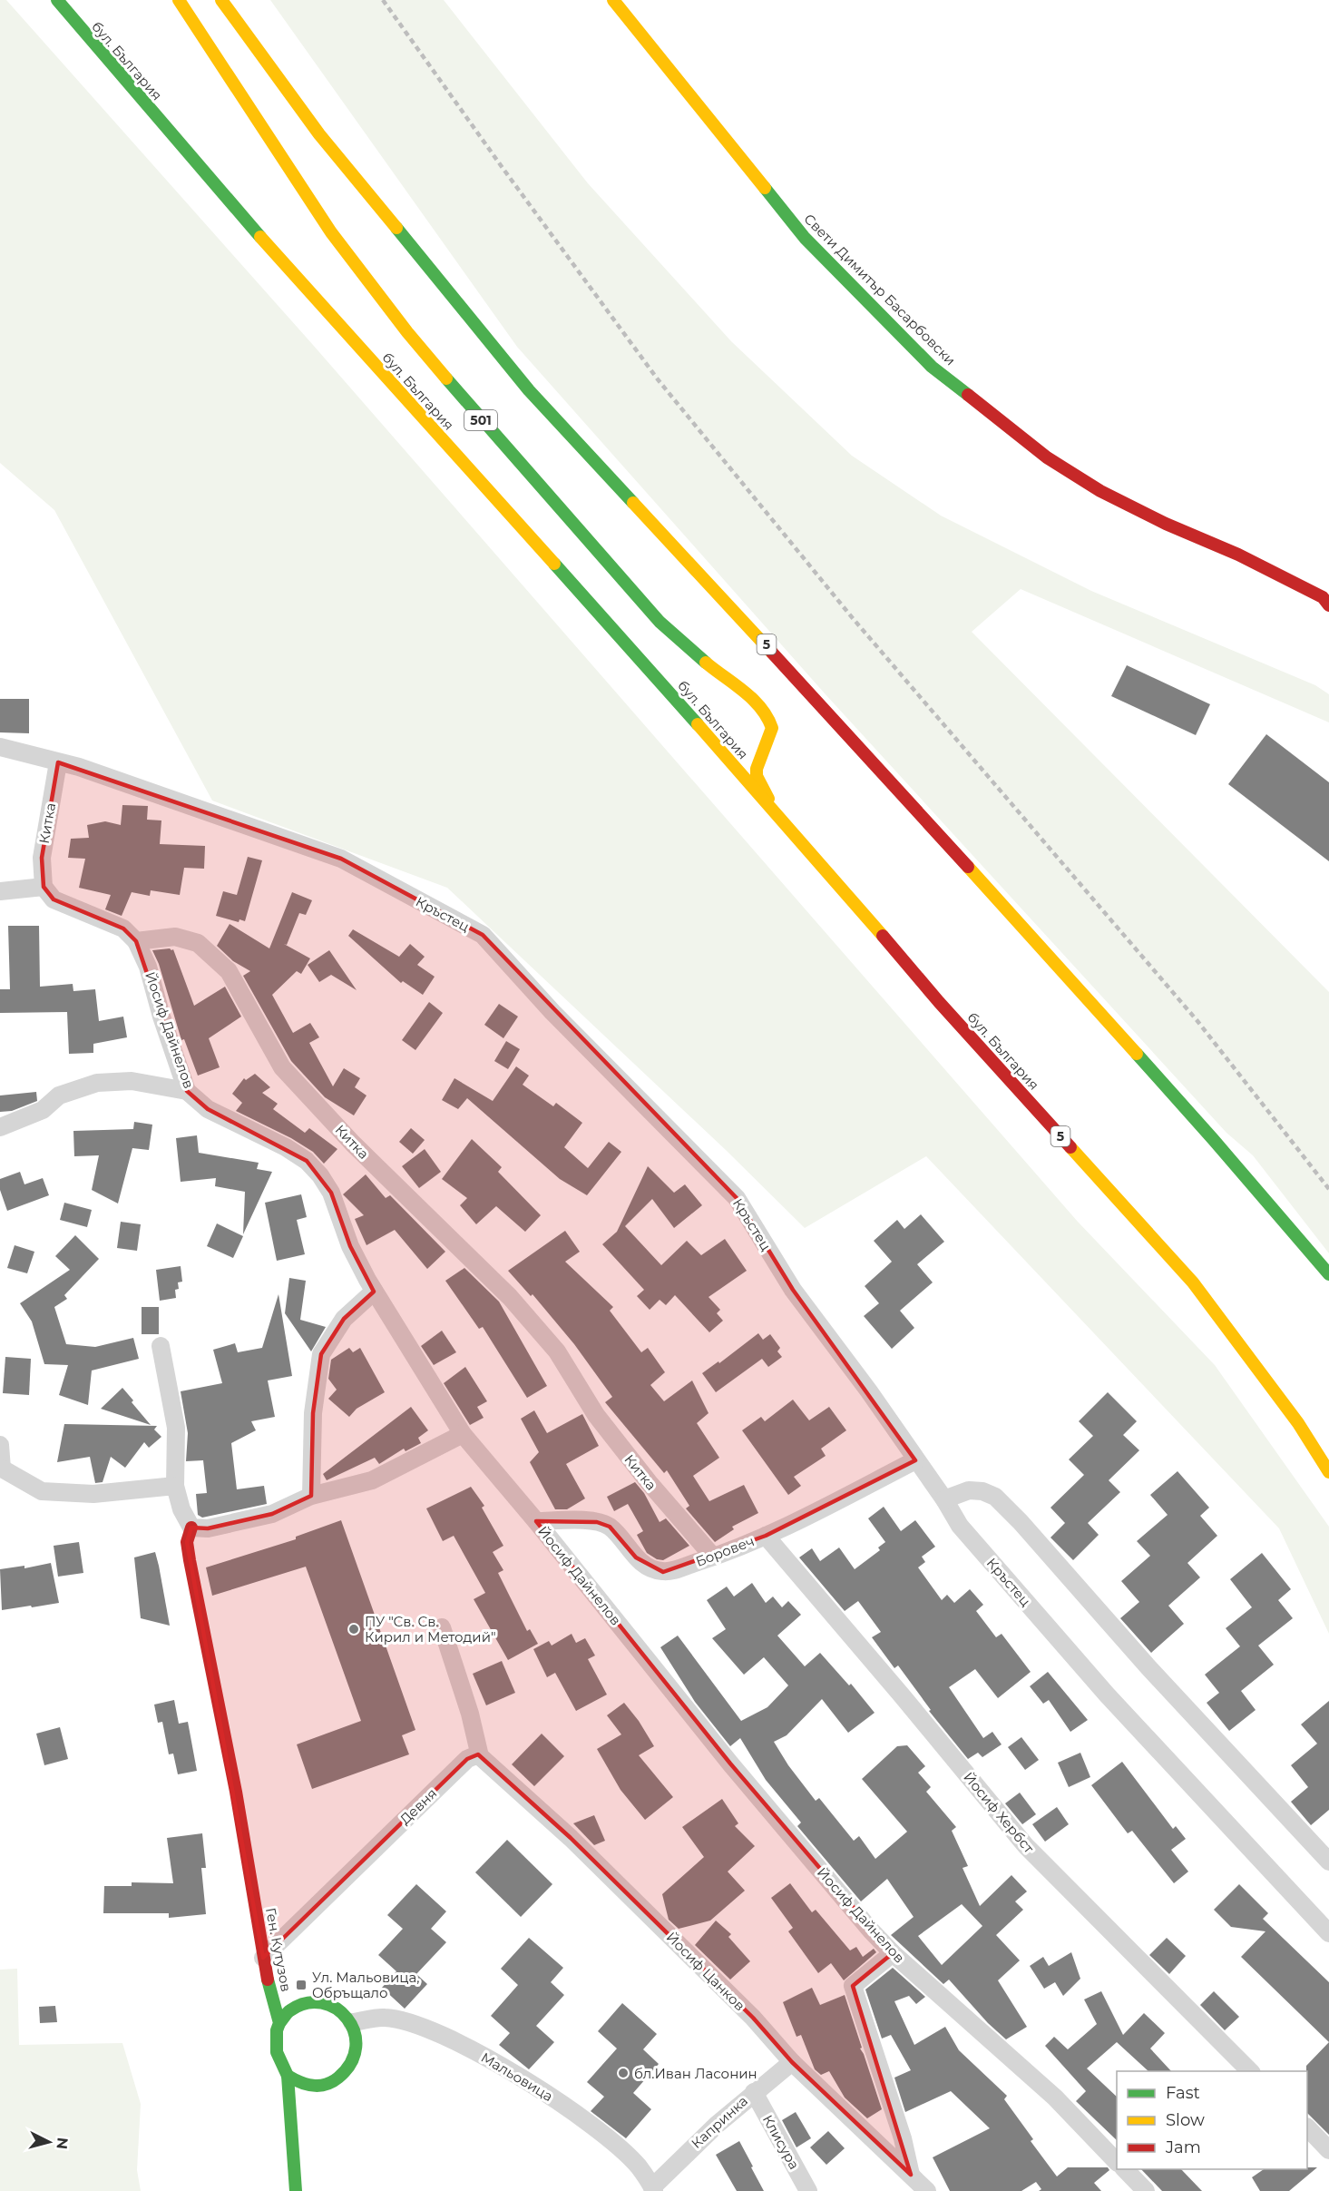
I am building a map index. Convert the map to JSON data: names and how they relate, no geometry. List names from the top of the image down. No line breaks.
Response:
{"streets":{"main road":["бул. България","Свети Димитър Басарбовски","501","5","Ген. Кутузов"],"street":["Китка","Кръстец","Йосиф Дайнелов","Боровеч","Девня","Йосиф Хербст","Йосиф Цанков","Мальовица","Капринка","Клисура"]},"crossings":[["бул. България","501"],["Китка","Кръстец"],["Китка","Йосиф Дайнелов"],["Китка","Боровеч"],["Кръстец","Боровеч"],["Йосиф Дайнелов","Боровеч"],["Боровеч","Йосиф Хербст"],["Девня","Ген. Кутузов"],["Девня","Йосиф Цанков"],["Ген. Кутузов","Мальовица"],["Йосиф Цанков","Капринка"],["Мальовица","Капринка"],["Капринка","Клисура"]],"places":{"other":["ПУ \"Св. Св. Кирил и Методий\"","бл.Иван Ласонин"],"transit":["Ул. Мальовица, Обръщало"]},"legend":["Fast","Slow","Jam"],"north":"right"}
